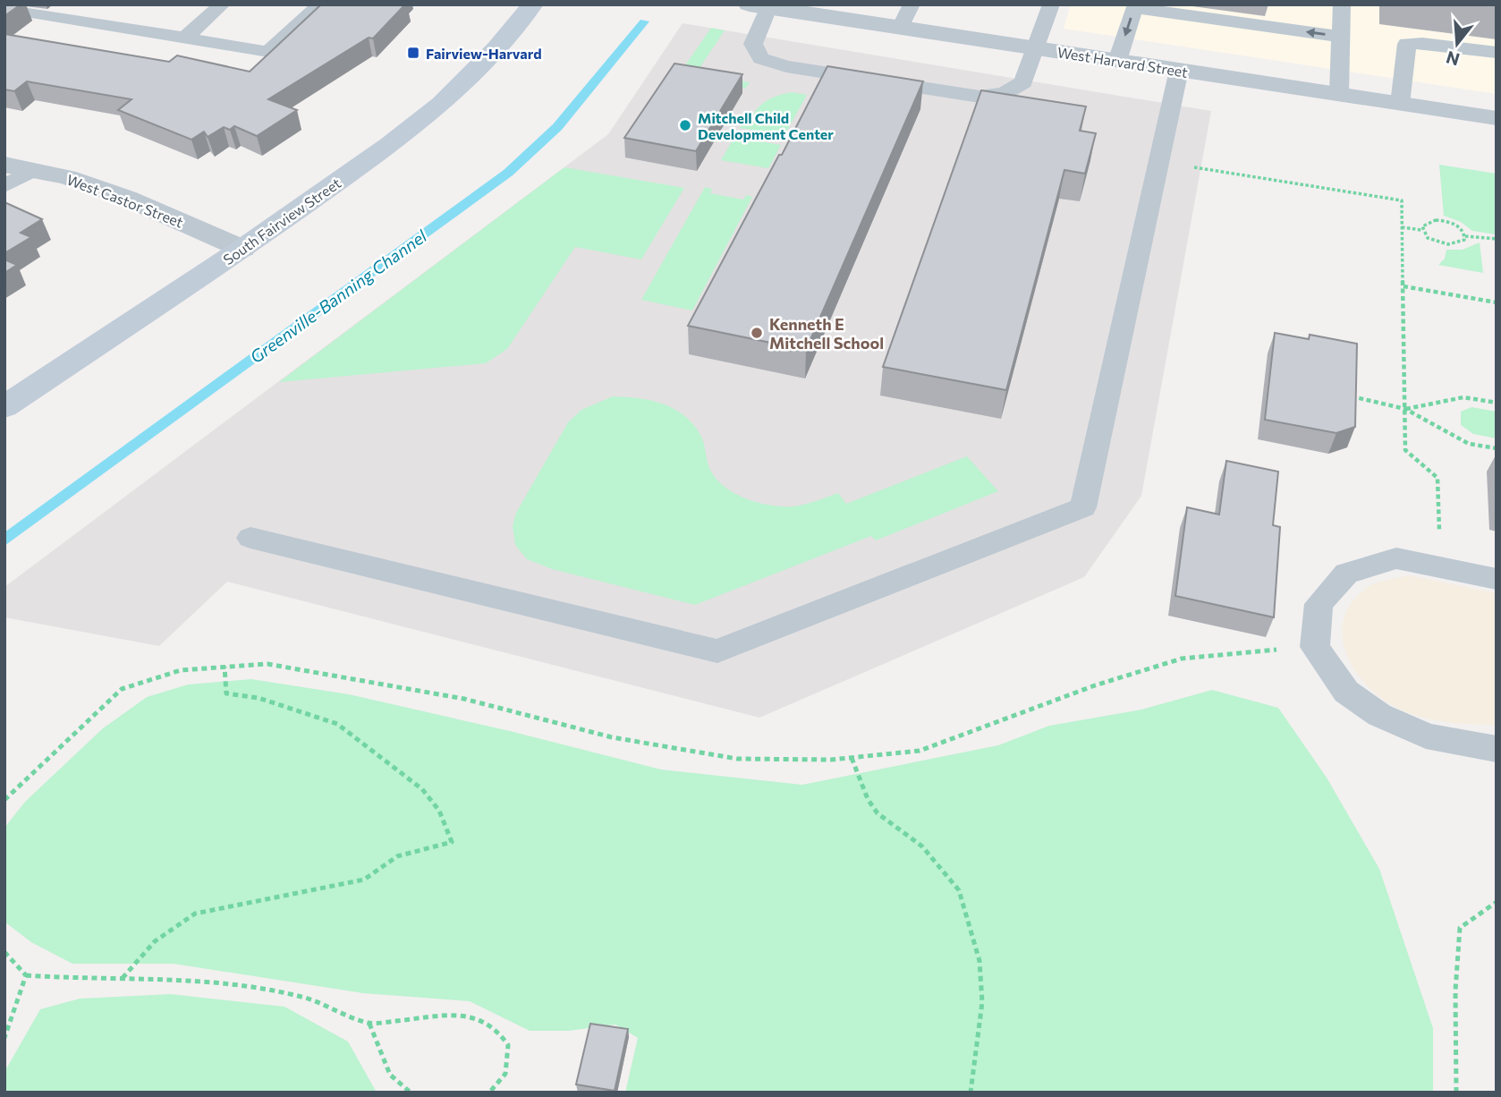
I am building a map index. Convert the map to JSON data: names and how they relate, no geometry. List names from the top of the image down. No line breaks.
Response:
{"streets":{"main road":["South Fairview Street"],"street":["West Harvard Street","West Castor Street"]},"crossings":[["West Castor Street","South Fairview Street"]],"water":["Greenville-Banning Channel"],"places":{"transit":["Fairview-Harvard"],"other":["Mitchell Child Development Center","Kenneth E Mitchell School"]},"north":"bottom"}
